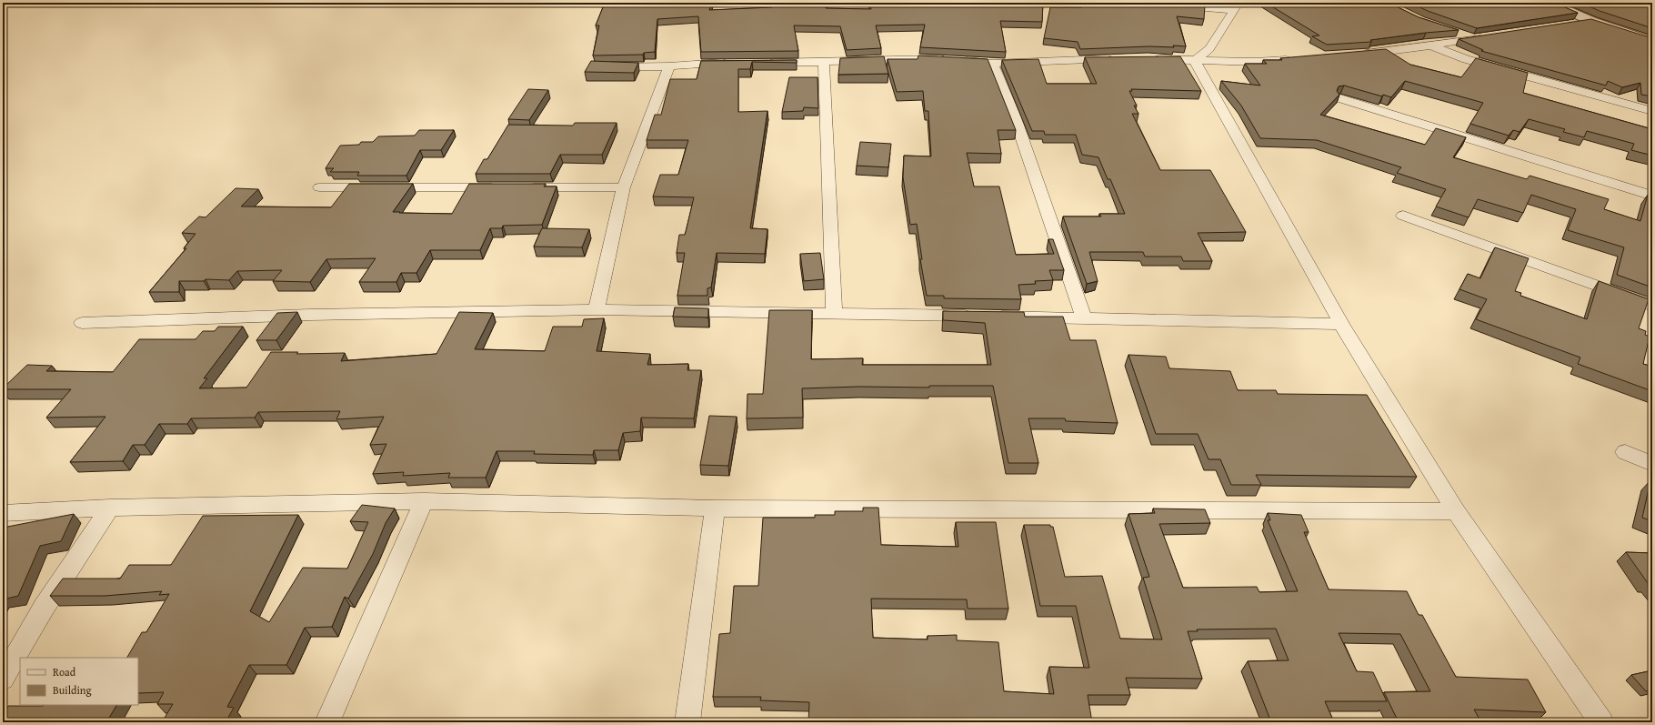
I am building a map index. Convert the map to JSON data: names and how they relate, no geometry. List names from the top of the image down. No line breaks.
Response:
{"legend":["Road","Building"]}
